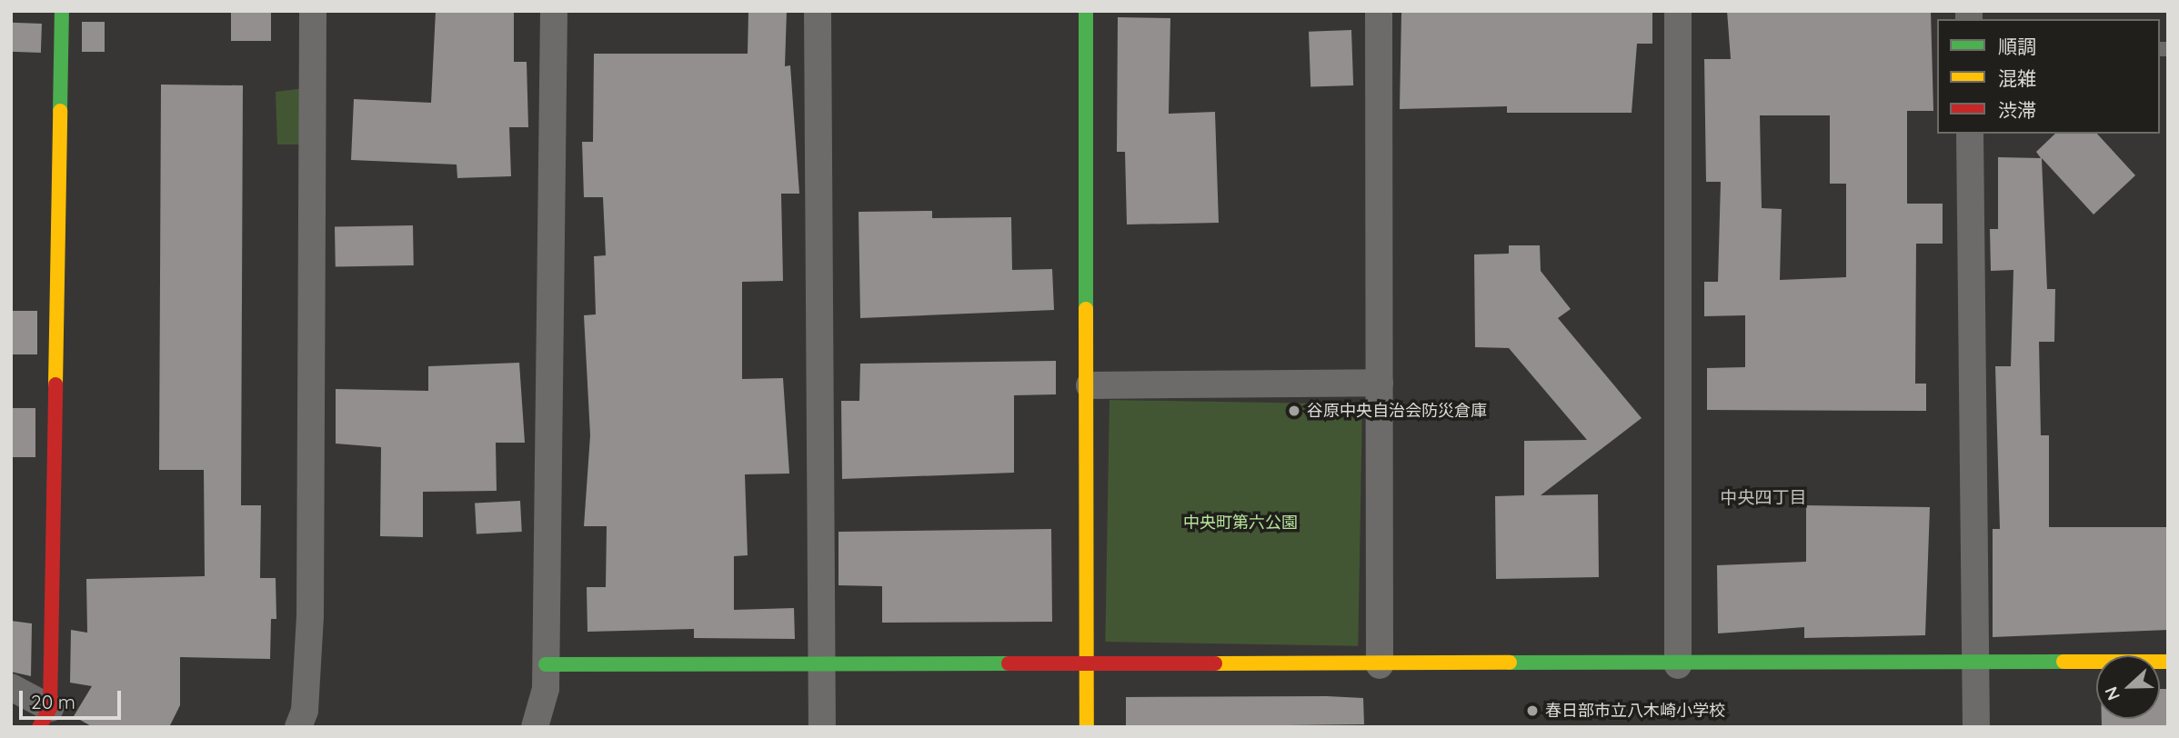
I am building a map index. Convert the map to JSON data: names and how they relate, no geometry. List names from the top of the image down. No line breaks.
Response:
{"districts":["中央四丁目"],"parks":["中央町第六公園"],"places":["谷原中央自治会防災倉庫","春日部市立八木崎小学校"],"legend":["順調","混雑","渋滞"],"scale_bar":"20 m","north":"left"}
